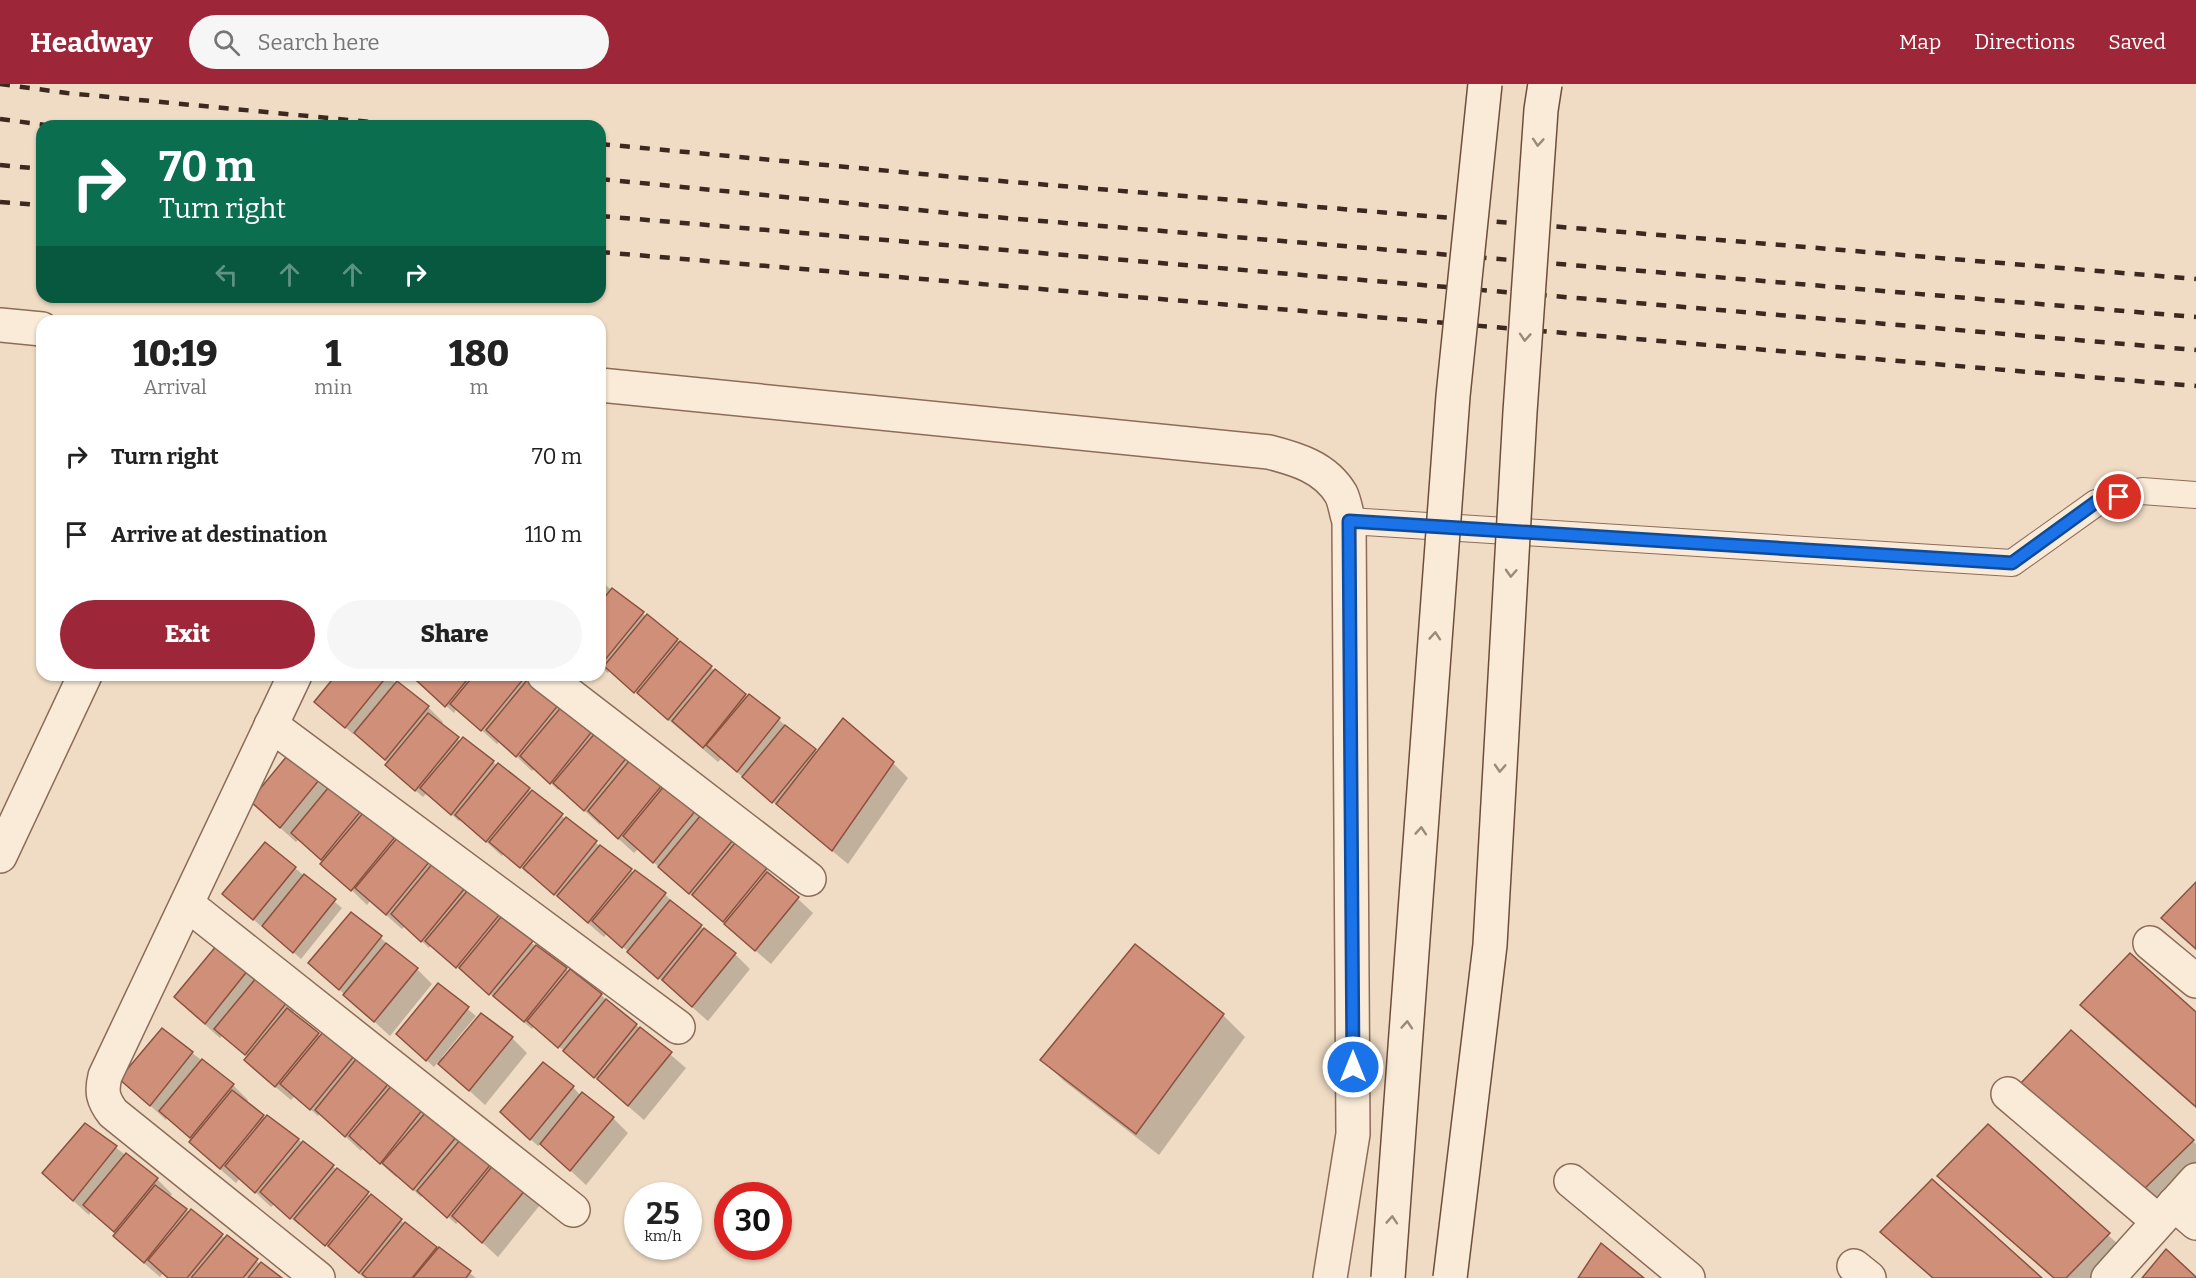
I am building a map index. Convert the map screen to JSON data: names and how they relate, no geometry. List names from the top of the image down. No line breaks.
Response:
{"page":{"header":"Headway","search":"Search here","nav":["Map","Directions","Saved"],"turn":["70 m","Turn right"],"eta":["10:19","Arrival","1","min","180","m"],"list":[{"name":"Turn right","value":"70 m"},{"name":"Arrive at destination","value":"110 m"}],"buttons":["Exit","Share"],"speed":"25 km/h","limit":"30"}}
